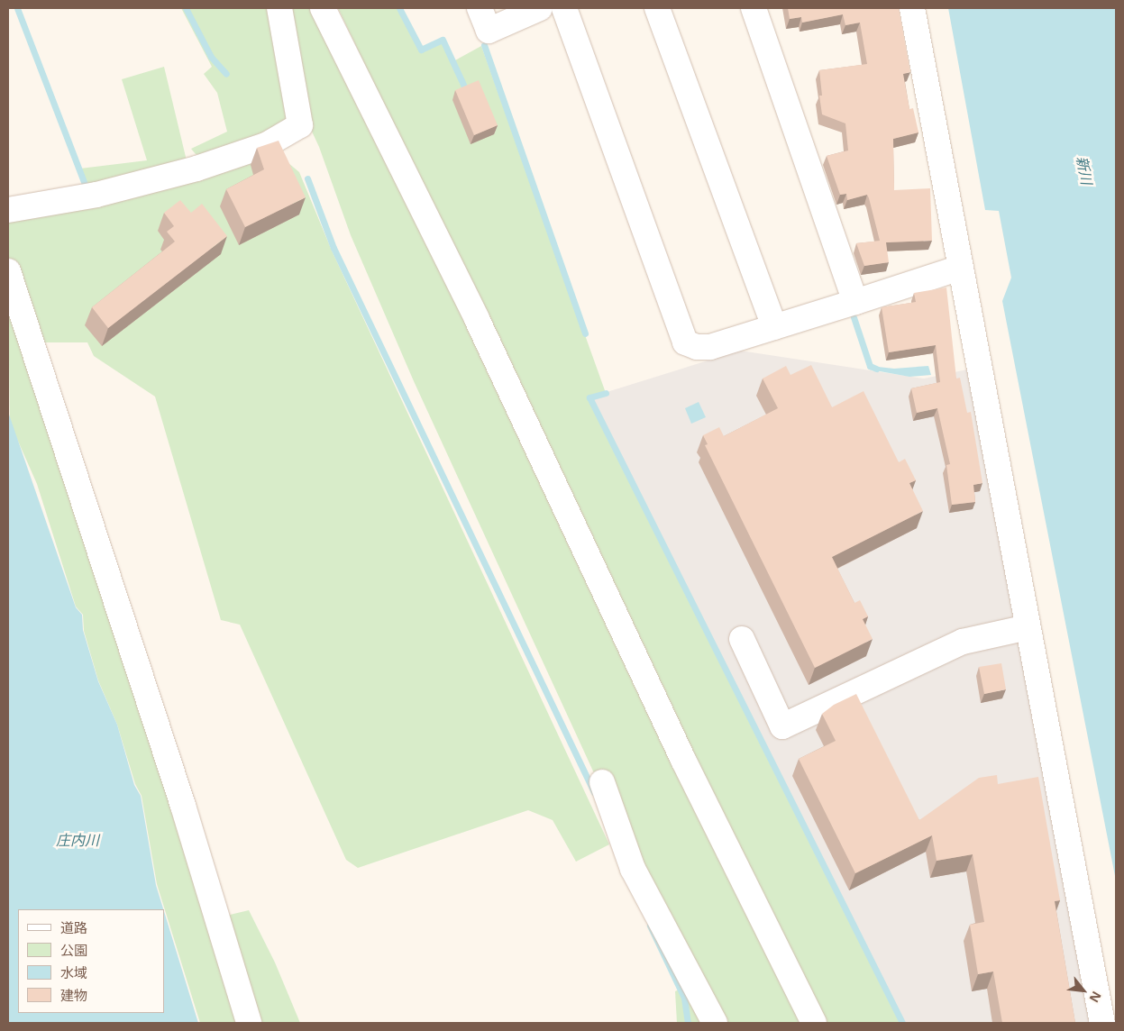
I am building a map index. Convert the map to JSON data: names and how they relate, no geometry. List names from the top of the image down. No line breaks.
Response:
{"water":["新川","庄内川"],"legend":["道路","公園","水域","建物"],"north":"bottom right"}
